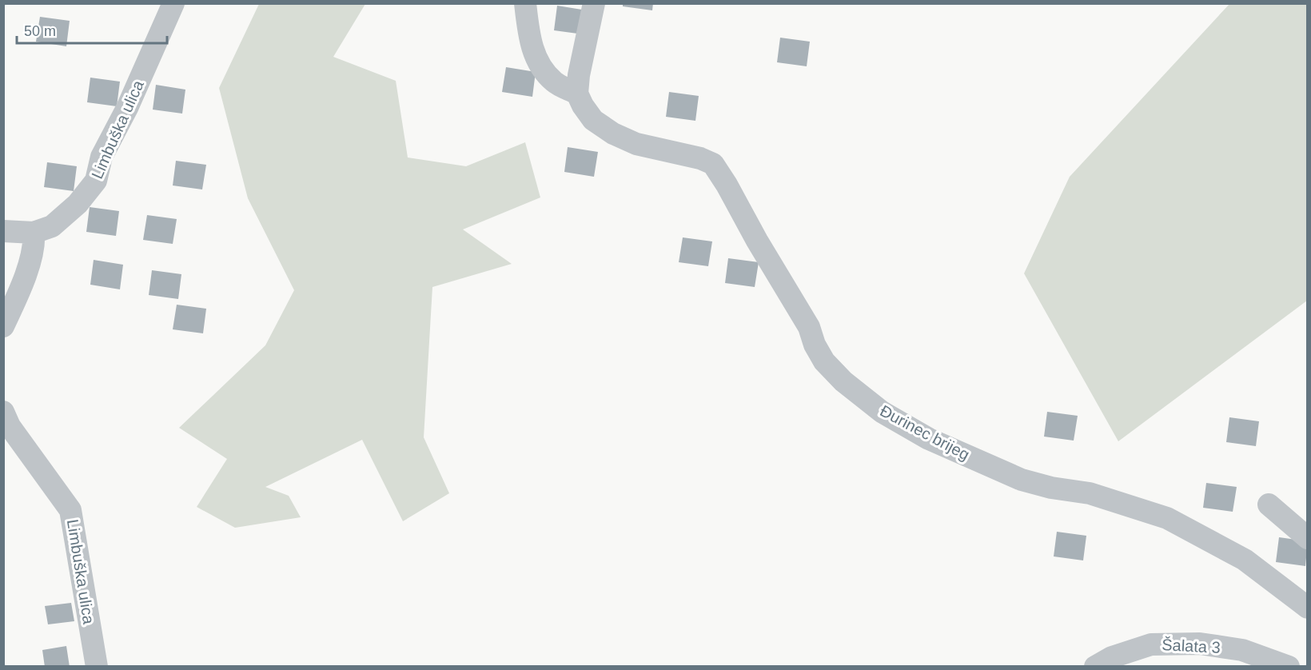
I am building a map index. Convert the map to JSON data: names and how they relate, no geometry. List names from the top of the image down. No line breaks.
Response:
{"streets":{"street":["Limbuška ulica","Đurinec brijeg","Šalata 3"]},"scale_bar":"50 m"}
